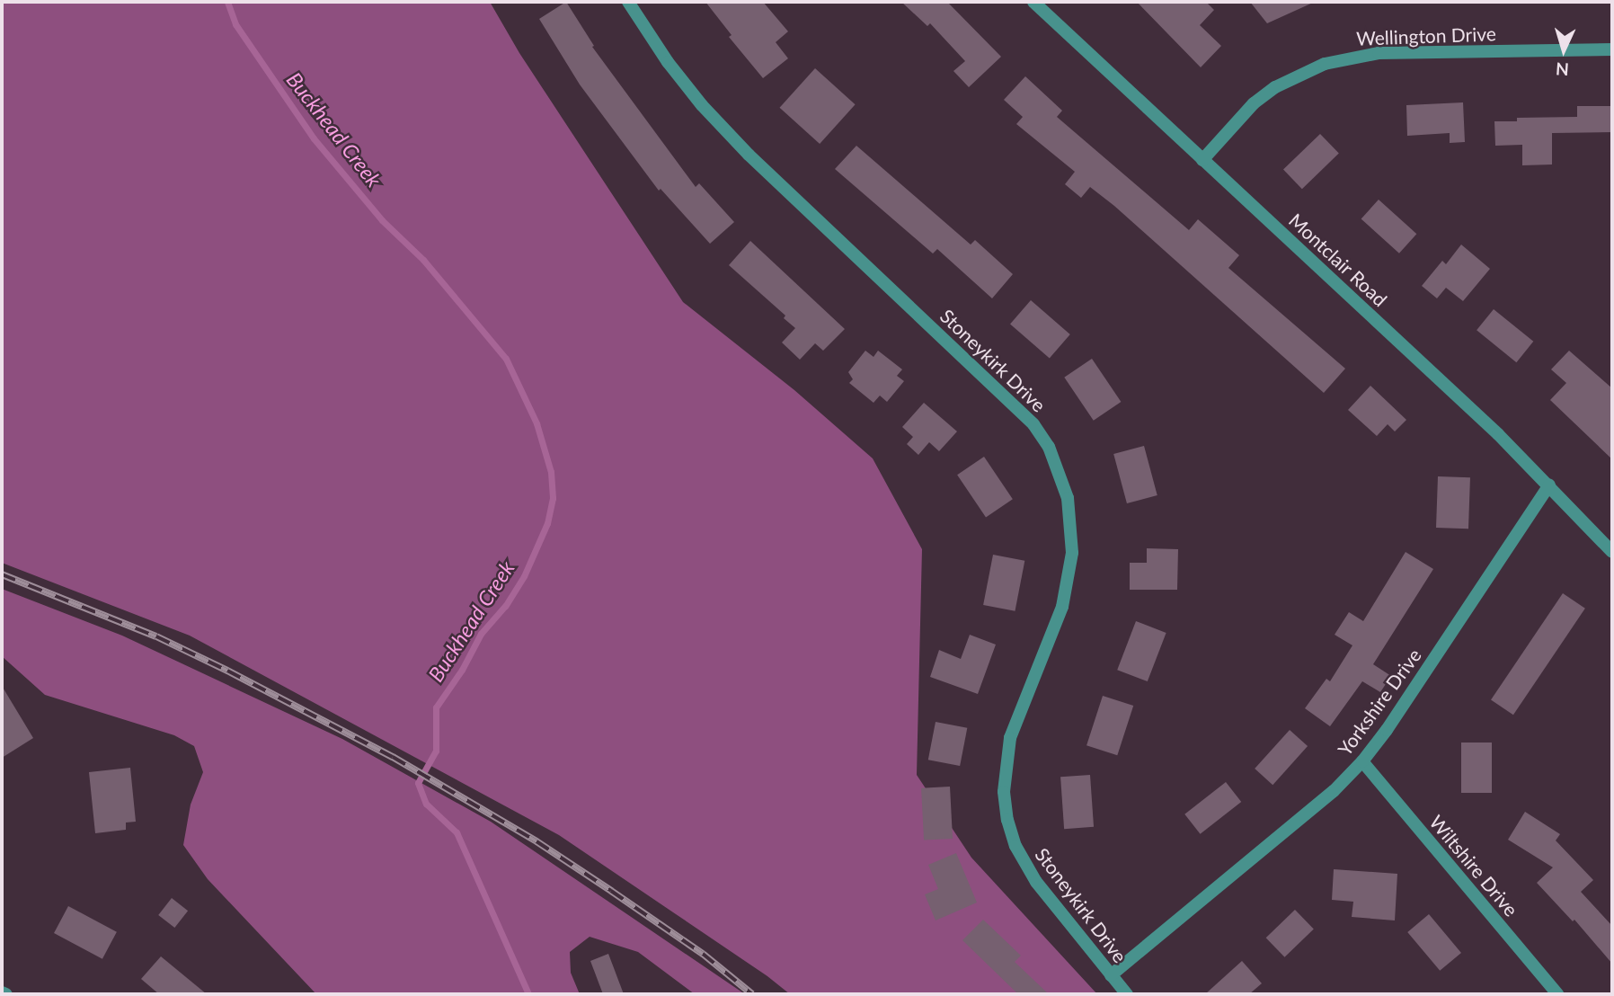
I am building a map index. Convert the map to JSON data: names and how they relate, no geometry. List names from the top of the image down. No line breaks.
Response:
{"streets":{"street":["Wellington Drive","Montclair Road","Stoneykirk Drive","Yorkshire Drive","Wiltshire Drive"]},"crossings":[["Wellington Drive","Montclair Road"],["Montclair Road","Yorkshire Drive"],["Stoneykirk Drive","Yorkshire Drive"],["Yorkshire Drive","Wiltshire Drive"]],"water":["Buckhead Creek"],"north":"bottom"}
